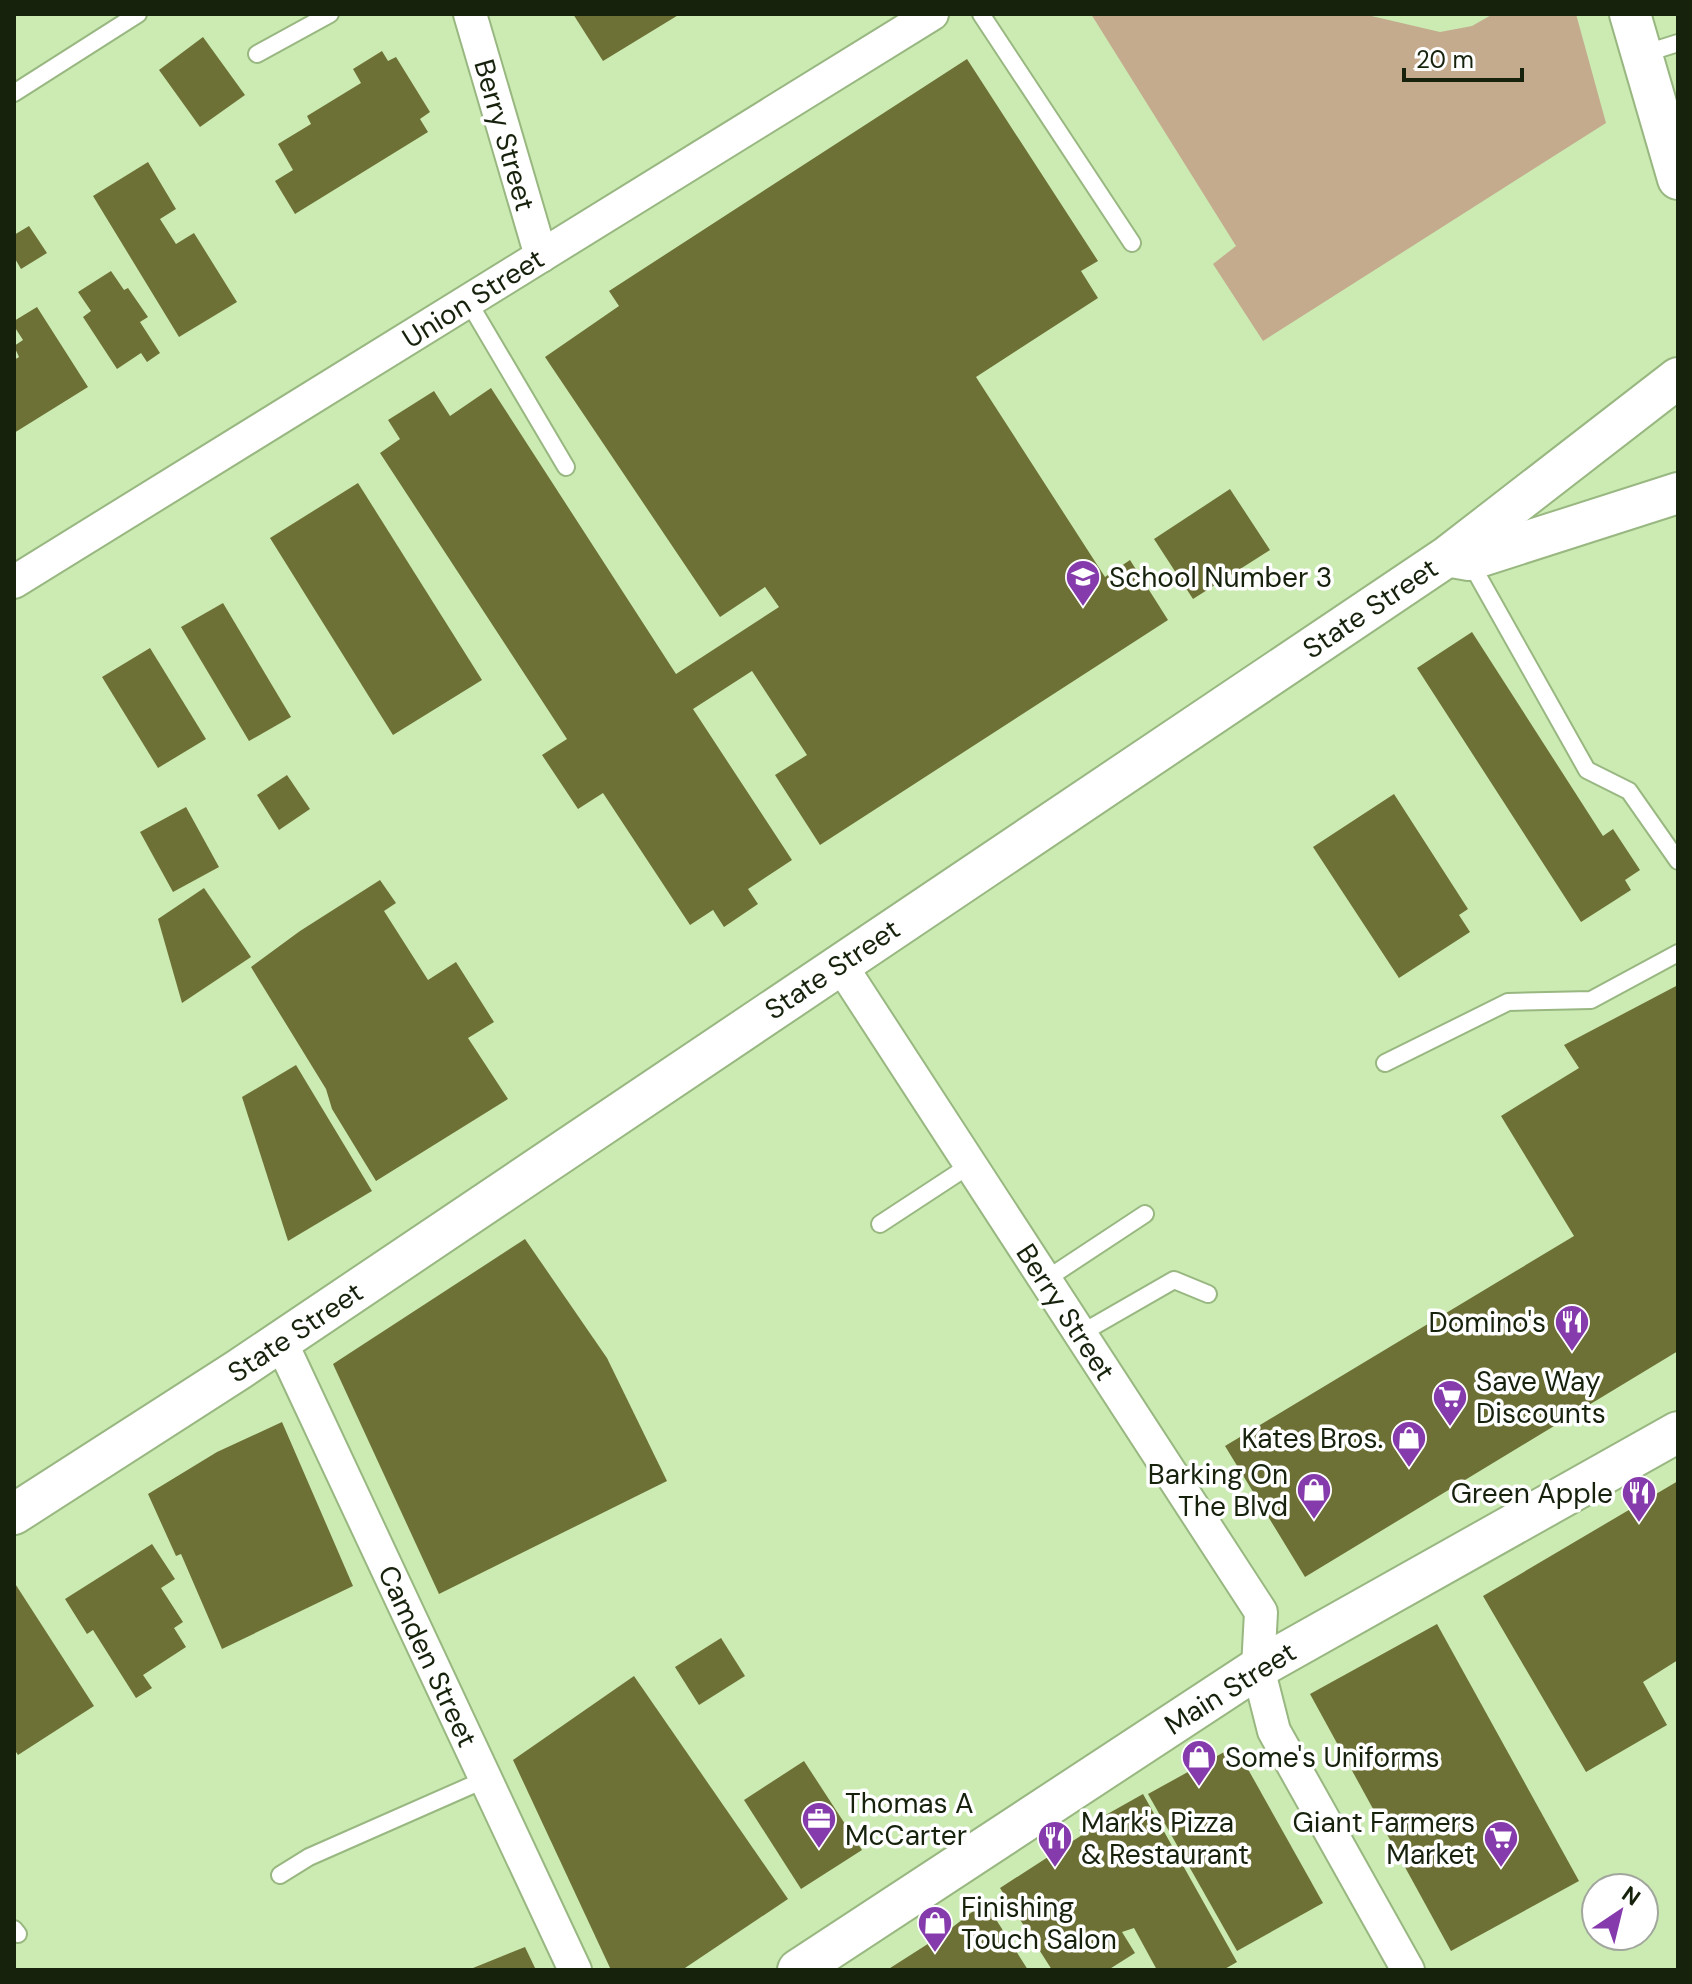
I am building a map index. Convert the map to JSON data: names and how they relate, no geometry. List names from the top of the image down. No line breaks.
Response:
{"streets":{"street":["Berry Street","Union Street","State Street","Camden Street","Main Street"]},"crossings":[["Berry Street","Union Street"],["Berry Street","State Street"],["Berry Street","Main Street"],["State Street","Camden Street"]],"places":{"school or university":["School Number 3"],"restaurant":["Domino's","Green Apple","Mark's Pizza & Restaurant"],"supermarket":["Save Way Discounts","Giant Farmers Market"],"shop":["Kates Bros.","Barking On The Blvd","Some's Uniforms","Finishing Touch Salon"],"office":["Thomas A McCarter"]},"scale_bar":"20 m","north":"top right"}
